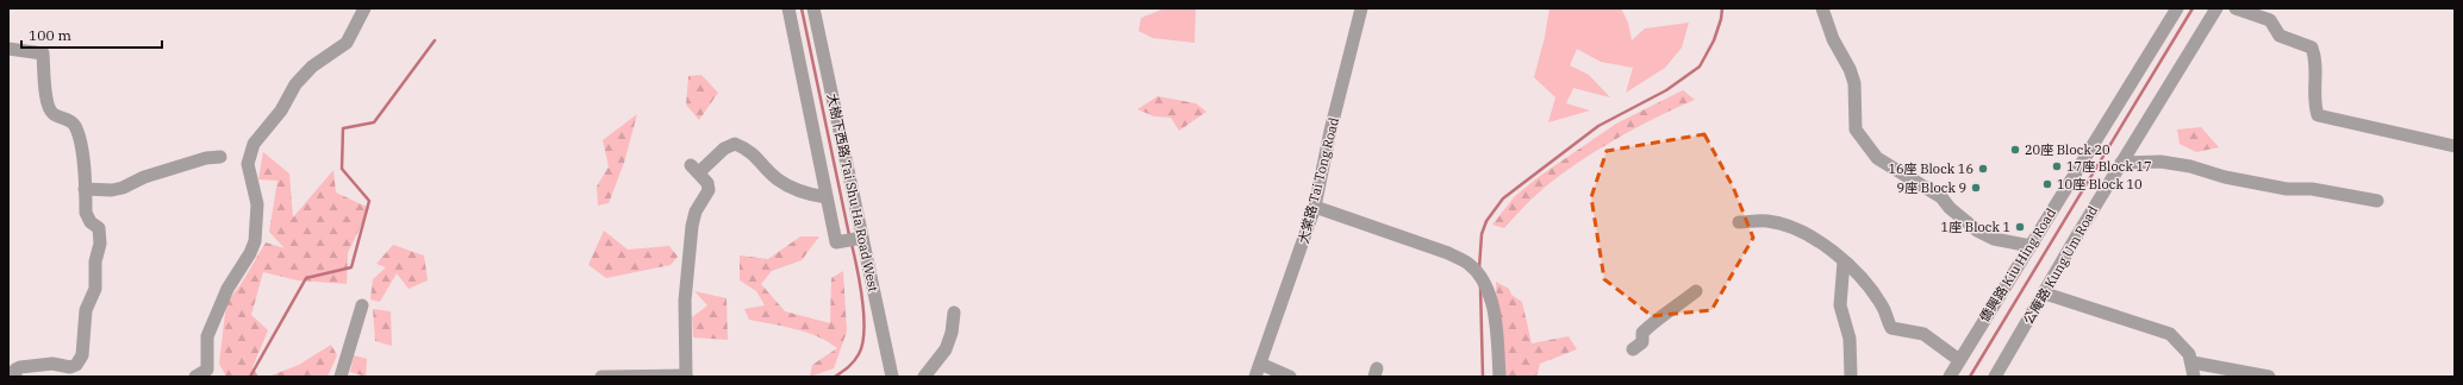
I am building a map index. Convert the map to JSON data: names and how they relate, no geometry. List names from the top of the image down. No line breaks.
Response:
{"streets":{"street":["大棠路 Tai Tong Road","大樹下西路 Tai Shu Ha Road West","僑興路 Kiu Hing Road","公庵路 Kung Um Road"]},"places":["20座 Block 20","17座 Block 17","16座 Block 16","10座 Block 10","9座 Block 9","1座 Block 1"],"scale_bar":"100 m"}
